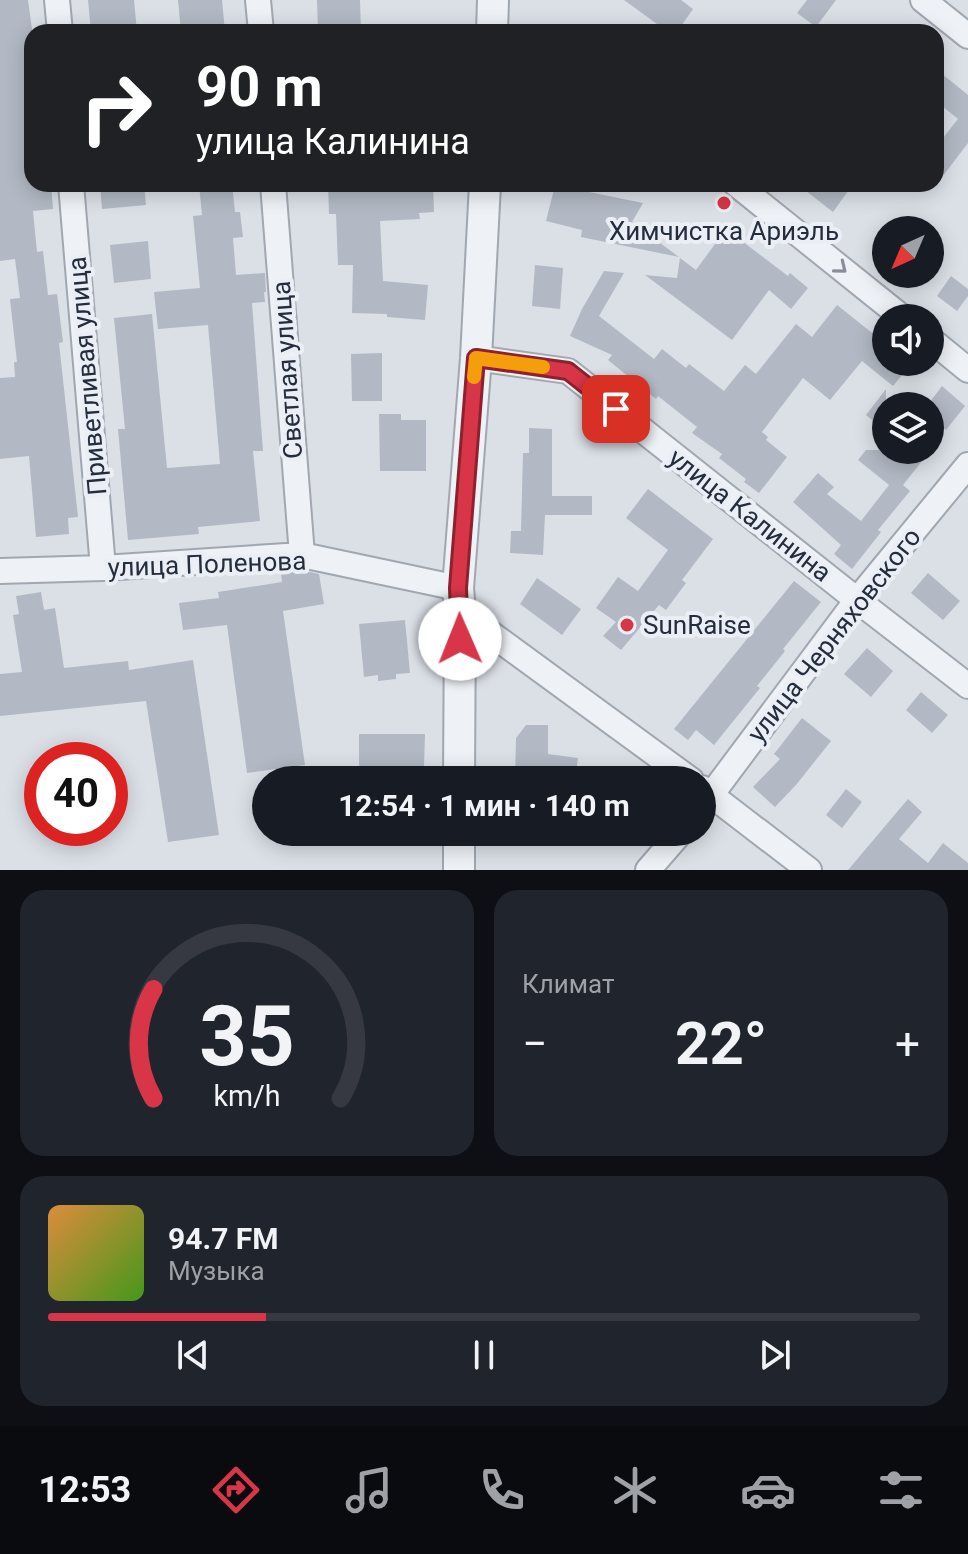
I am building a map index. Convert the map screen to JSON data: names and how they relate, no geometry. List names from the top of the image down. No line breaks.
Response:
{"streets":{"street":["Светлая улица","Приветливая улица","улица Калинина","улица Поленова","улица Черняховского"]},"crossings":[["Светлая улица","улица Поленова"],["Приветливая улица","улица Поленова"],["улица Калинина","улица Черняховского"]],"places":["Химчистка Ариэль","SunRaise"],"north":"bottom left","page":{"turn":["90 m","улица Калинина"],"limit":"40","trip":"12:54 · 1 мин · 140 m","tile":"Климат","heat":["−","22°","+"],"song":["94.7 FM","Музыка"],"tabs":"12:53","gauge":["35","km/h"]}}
